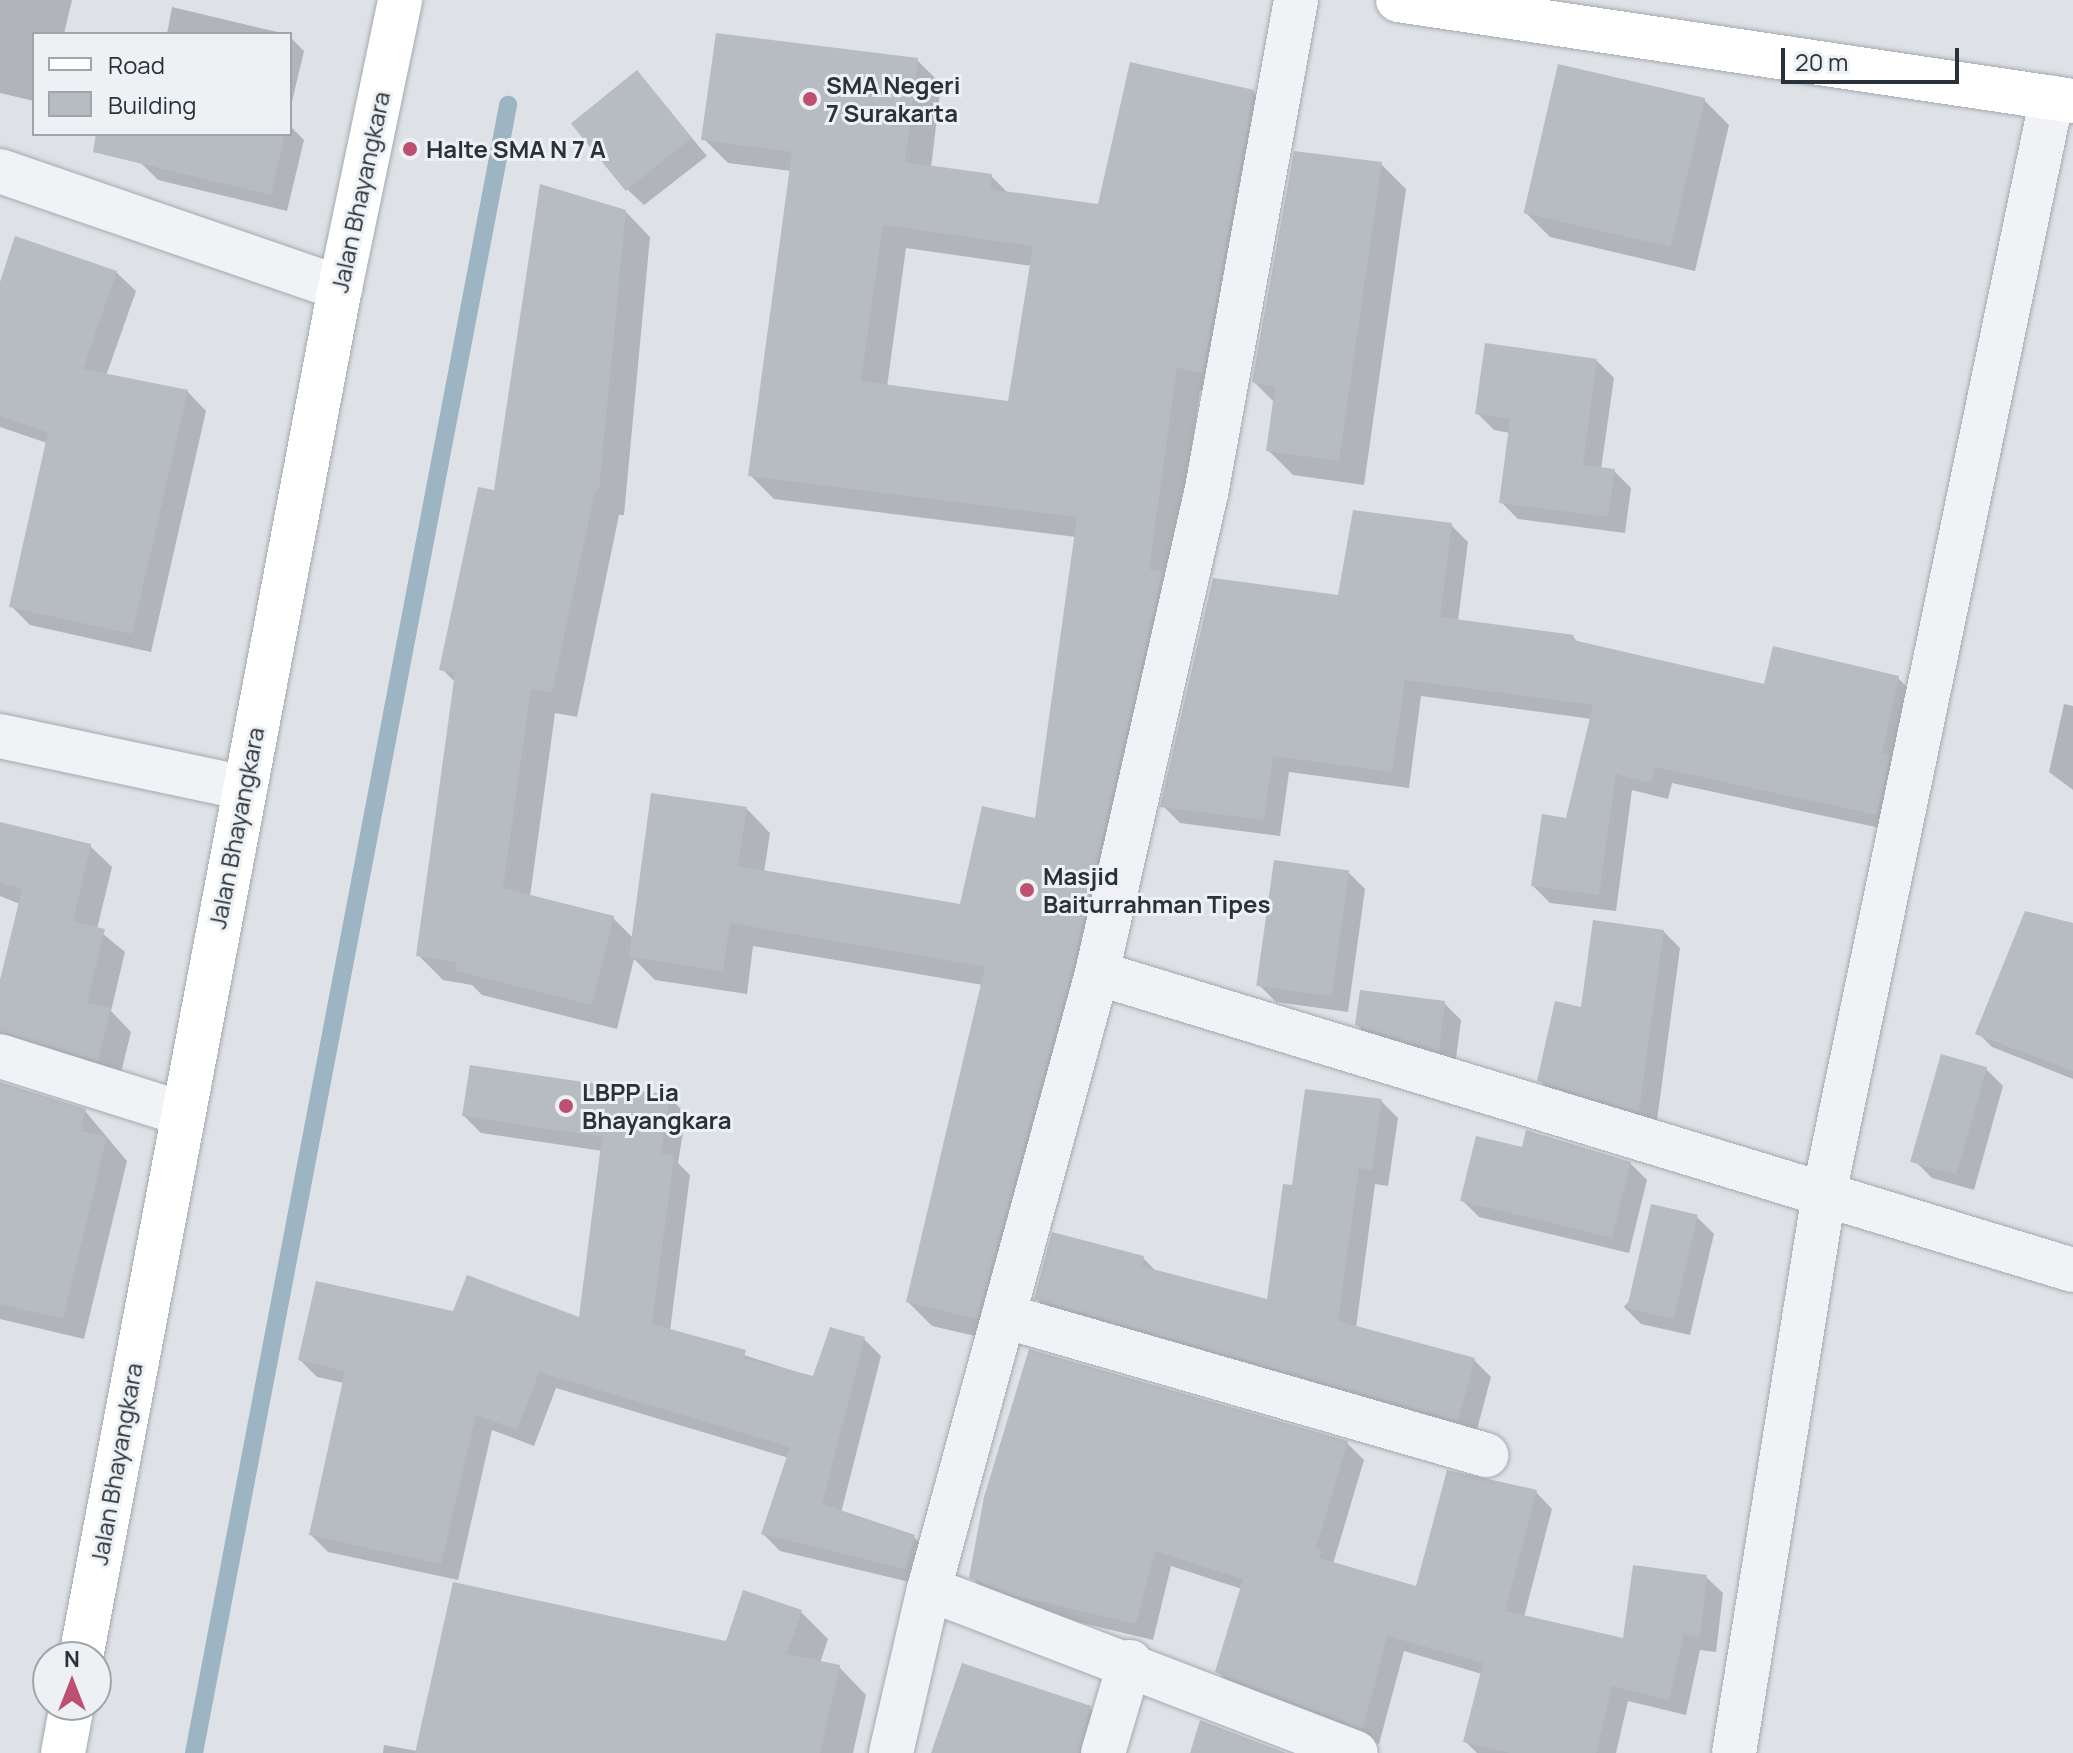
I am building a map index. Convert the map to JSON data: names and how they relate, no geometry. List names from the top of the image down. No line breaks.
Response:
{"streets":{"main road":["Jalan Bhayangkara"]},"places":["SMA Negeri 7 Surakarta","Halte SMA N 7 A","Masjid Baiturrahman Tipes","LBPP Lia Bhayangkara"],"legend":["Road","Building"],"scale_bar":"20 m","north":"top"}
